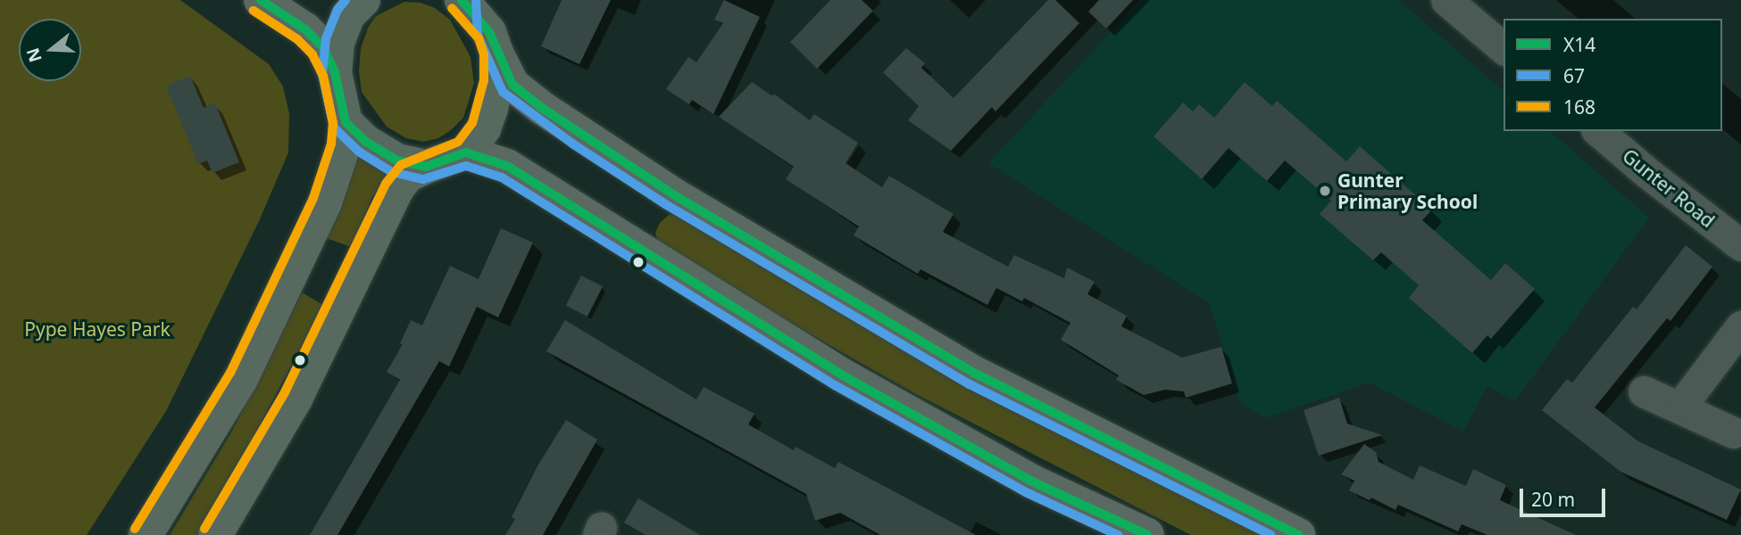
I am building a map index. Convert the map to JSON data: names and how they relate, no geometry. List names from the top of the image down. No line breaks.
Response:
{"streets":{"street":["Gunter Road"]},"parks":["Pype Hayes Park"],"places":["Gunter Primary School"],"lines":["transit line X14","transit line 67","transit line 168"],"legend":["X14","67","168"],"scale_bar":"20 m","north":"left"}
